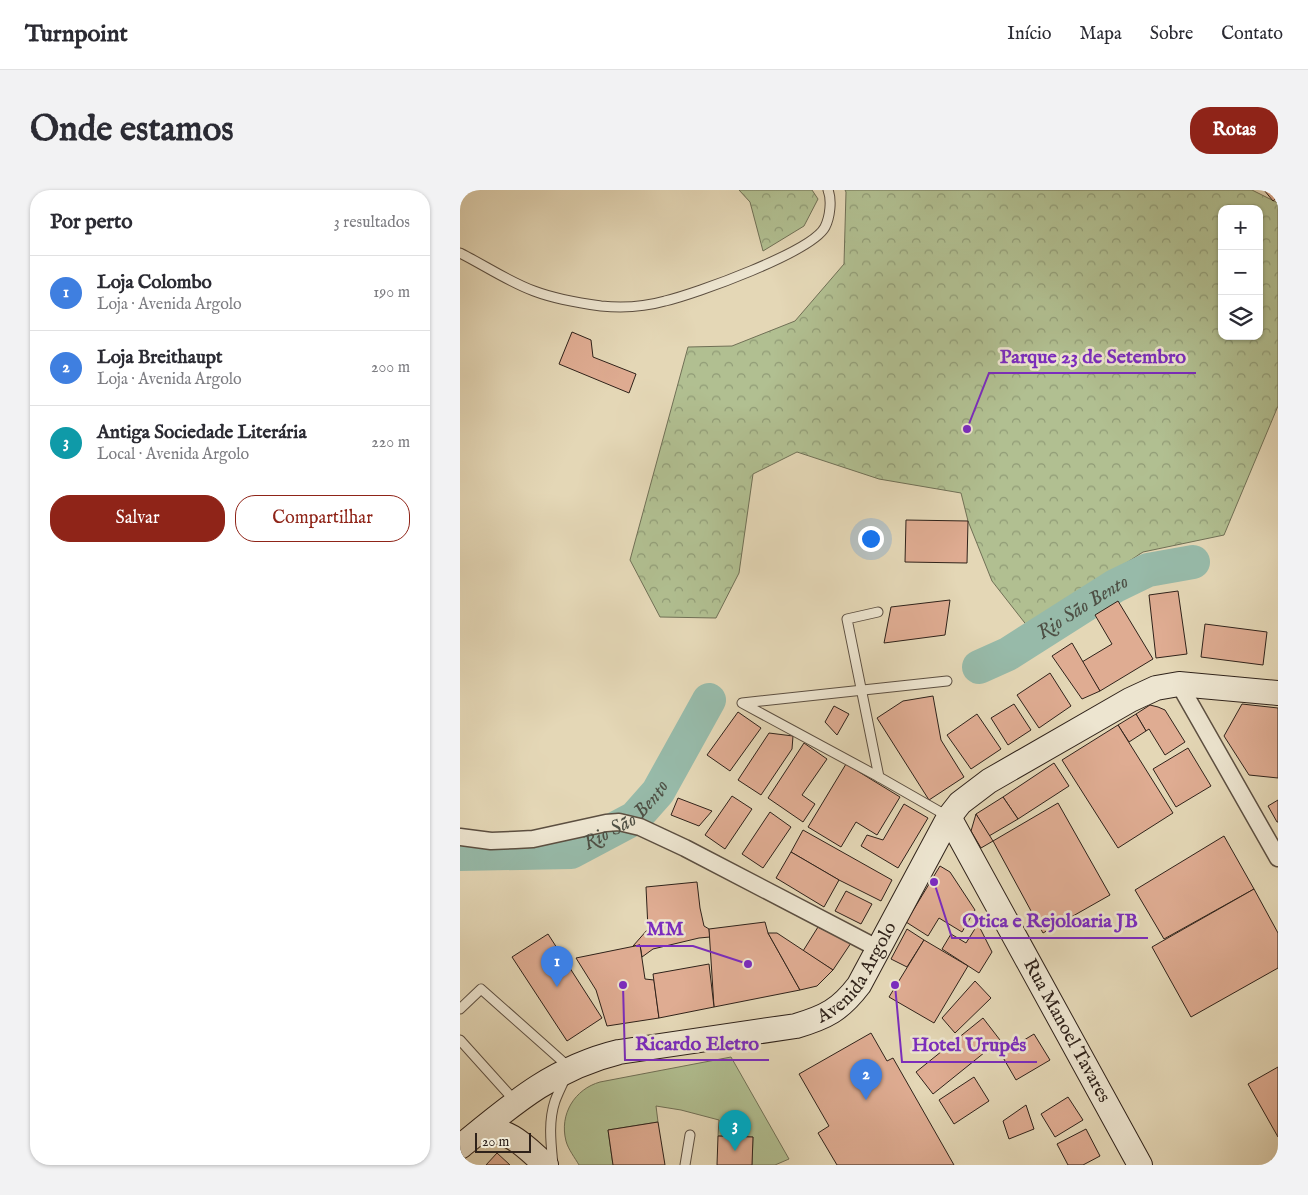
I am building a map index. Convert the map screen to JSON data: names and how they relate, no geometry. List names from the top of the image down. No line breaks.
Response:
{"streets":{"main road":["Avenida Argolo","Rua Manoel Tavares"]},"crossings":[["Avenida Argolo","Rua Manoel Tavares"]],"water":["Rio São Bento"],"places":["Parque 23 de Setembro","Otica e Rejoloaria JB","MM","Ricardo Eletro","Hotel Urupês"],"scale_bar":"20 m","page":{"header":"Turnpoint","nav":["Início","Mapa","Sobre","Contato"],"buttons":["Rotas",["Salvar","Compartilhar"]],"title":"Onde estamos","heading":["Por perto","3 resultados"],"map_buttons":["+","−"],"list":[{"mark":"1","name":"Loja Colombo","note":"Loja · Avenida Argolo","value":"190 m"},{"mark":"2","name":"Loja Breithaupt","note":"Loja · Avenida Argolo","value":"200 m"},{"mark":"3","name":"Antiga Sociedade Literária","note":"Local · Avenida Argolo","value":"220 m"}],"pins":["1","2","3"],"scale":"20 m"}}
